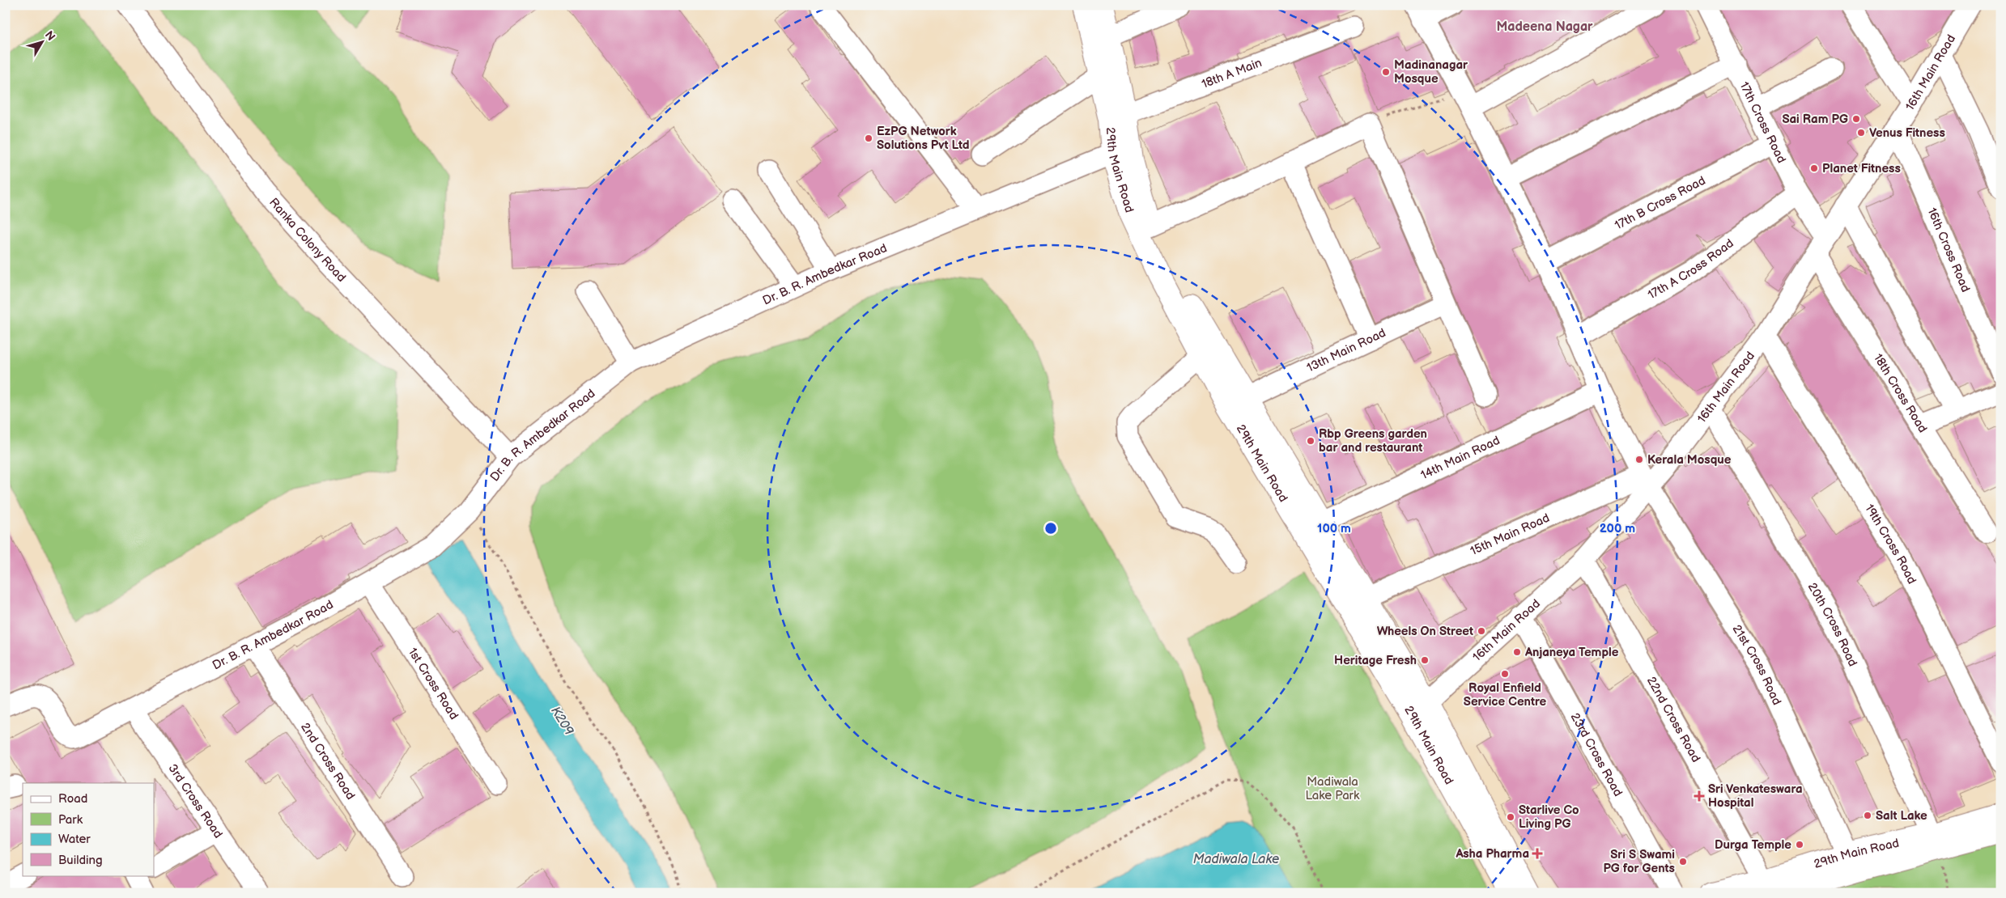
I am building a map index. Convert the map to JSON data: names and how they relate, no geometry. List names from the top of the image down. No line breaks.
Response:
{"streets":{"main road":["29th Main Road"],"street":["16th Main Road","18th A Main","17th Cross Road","17th B Cross Road","Ranka Colony Road","16th Cross Road","17th A Cross Road","Dr. B. R. Ambedkar Road","13th Main Road","18th Cross Road","14th Main Road","15th Main Road","19th Cross Road","20th Cross Road","21st Cross Road","1st Cross Road","22nd Cross Road","23rd Cross Road","2nd Cross Road","3rd Cross Road"]},"crossings":[["16th Main Road","17th Cross Road"],["16th Main Road","29th Main Road"],["16th Main Road","16th Cross Road"],["16th Main Road","18th Cross Road"],["16th Main Road","15th Main Road"],["16th Main Road","19th Cross Road"],["16th Main Road","20th Cross Road"],["16th Main Road","21st Cross Road"],["16th Main Road","22nd Cross Road"],["16th Main Road","23rd Cross Road"],["18th A Main","29th Main Road"],["17th Cross Road","17th B Cross Road"],["17th Cross Road","17th A Cross Road"],["29th Main Road","Dr. B. R. Ambedkar Road"],["29th Main Road","13th Main Road"],["29th Main Road","14th Main Road"],["29th Main Road","15th Main Road"],["29th Main Road","20th Cross Road"],["29th Main Road","21st Cross Road"],["29th Main Road","22nd Cross Road"],["17th B Cross Road","21st Cross Road"],["Ranka Colony Road","Dr. B. R. Ambedkar Road"],["17th A Cross Road","21st Cross Road"],["Dr. B. R. Ambedkar Road","1st Cross Road"],["Dr. B. R. Ambedkar Road","2nd Cross Road"],["Dr. B. R. Ambedkar Road","3rd Cross Road"],["14th Main Road","21st Cross Road"],["15th Main Road","21st Cross Road"]],"districts":["Madeena Nagar"],"water":["K209","Madiwala Lake"],"parks":["Madiwala Lake Park"],"places":{"other":["Madinanagar Mosque","Sai Ram PG","Venus Fitness","EzPG Network Solutions Pvt Ltd","Planet Fitness","Rbp Greens garden bar and restaurant","Kerala Mosque","Wheels On Street","Anjaneya Temple","Heritage Fresh","Royal Enfield Service Centre","Salt Lake","Starlive Co Living PG","Durga Temple","Sri S Swami PG for Gents"],"health":["Sri Venkateswara Hospital","Asha Pharma"]},"legend":["Road","Park","Water","Building"],"north":"top right","rings":["100 m","200 m"]}
